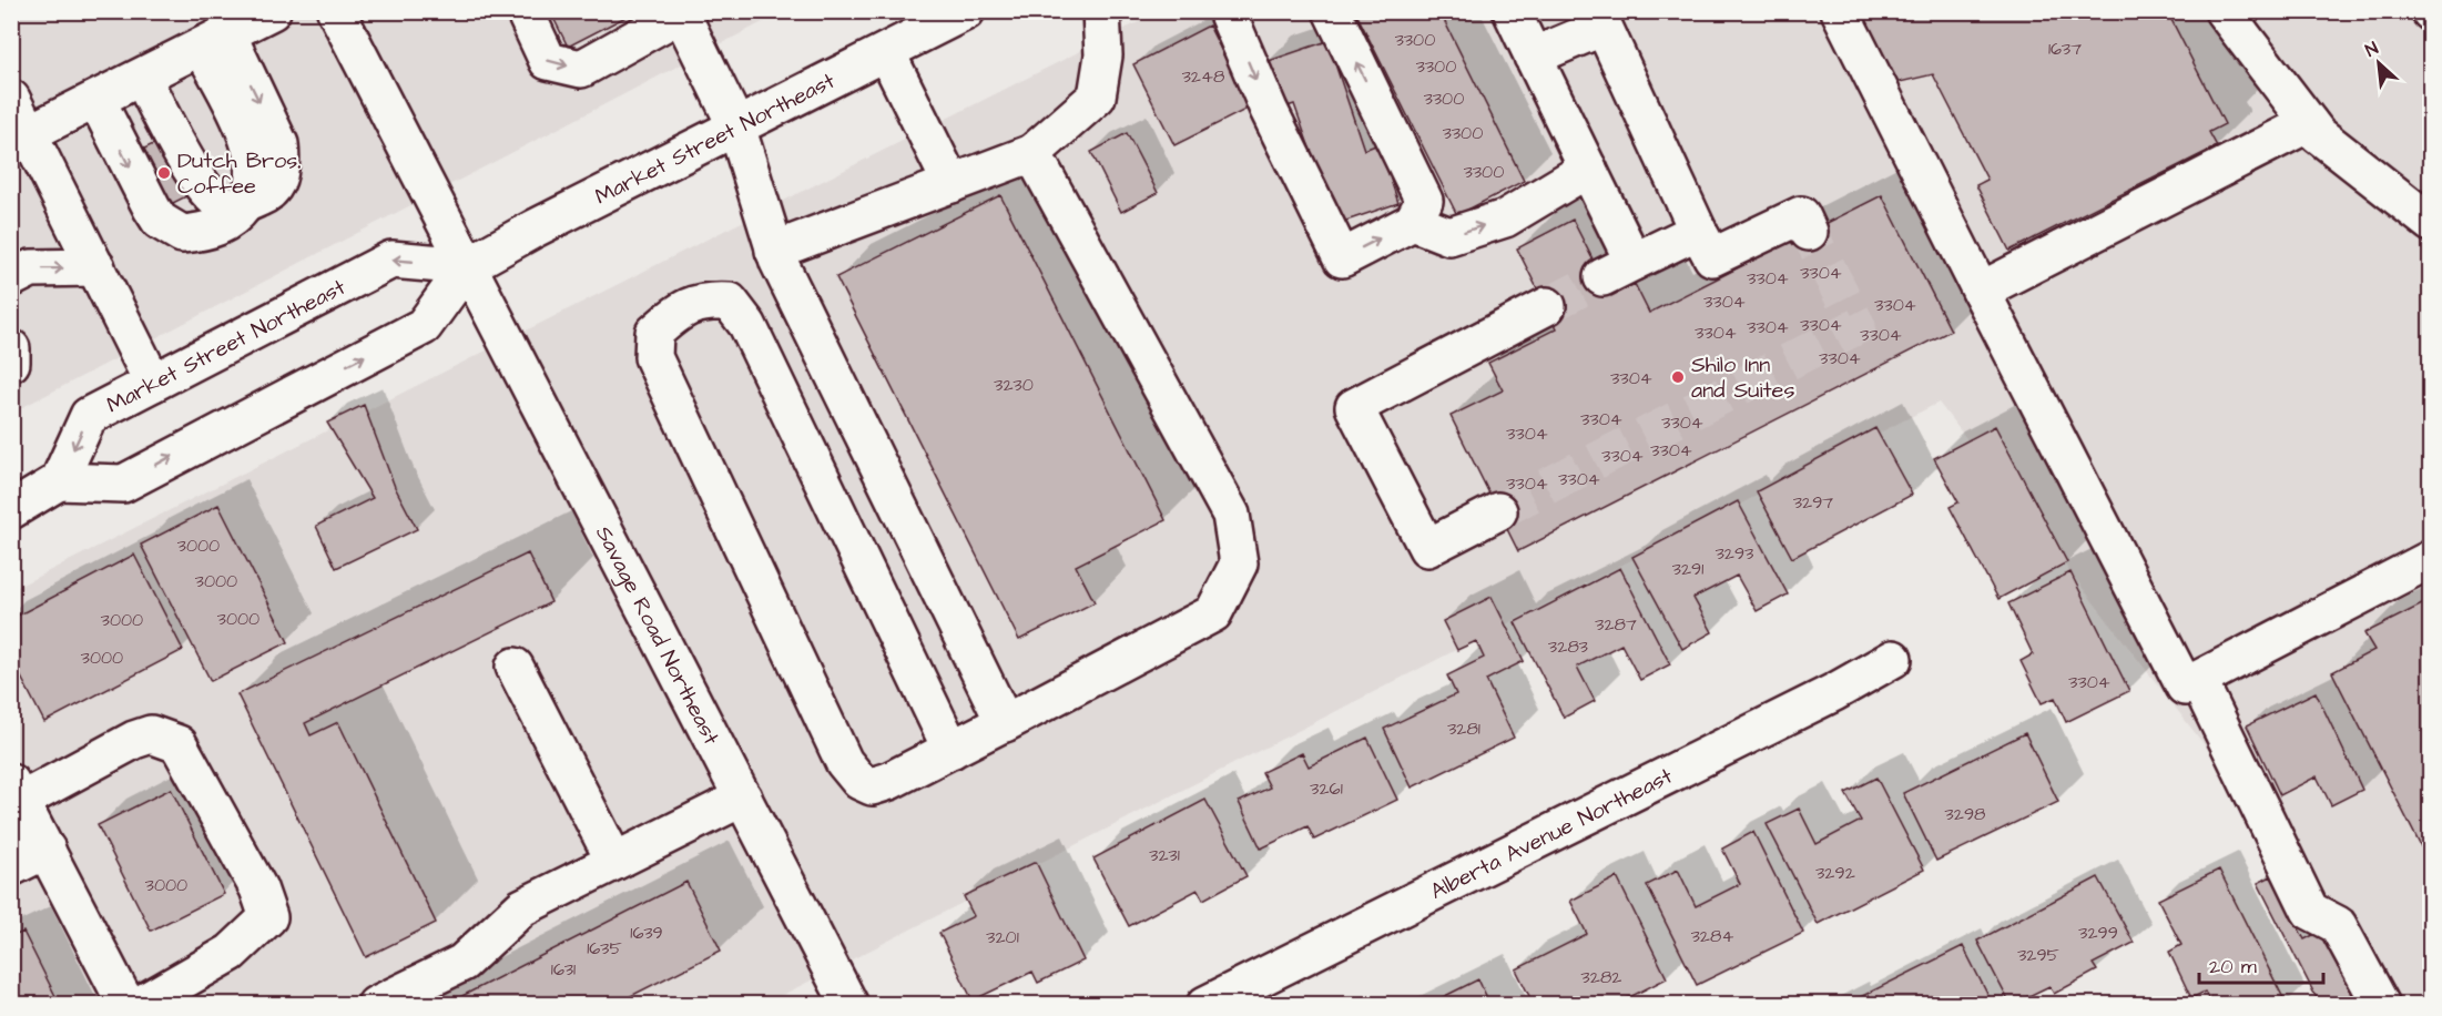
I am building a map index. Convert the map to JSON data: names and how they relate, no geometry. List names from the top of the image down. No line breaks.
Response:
{"streets":{"main road":["Market Street Northeast","Savage Road Northeast","Alberta Avenue Northeast"]},"crossings":[["Market Street Northeast","Savage Road Northeast"]],"places":["Dutch Bros. Coffee","Shilo Inn and Suites"],"house_numbers":["3300","1637","3300","3248","3300","3300","3300","3304","3304","3304","3304","3304","3304","3304","3304","3304","3304","3230","3304","3304","3304","3304","3304","3304","3304","3297","3000","3293","3291","3000","3000","3000","3287","3283","3000","3304","3281","3261","3298","3231","3292","3000","1639","3299","3284","3201","1635","3295","1631","3282"],"scale_bar":"20 m","north":"top left"}
